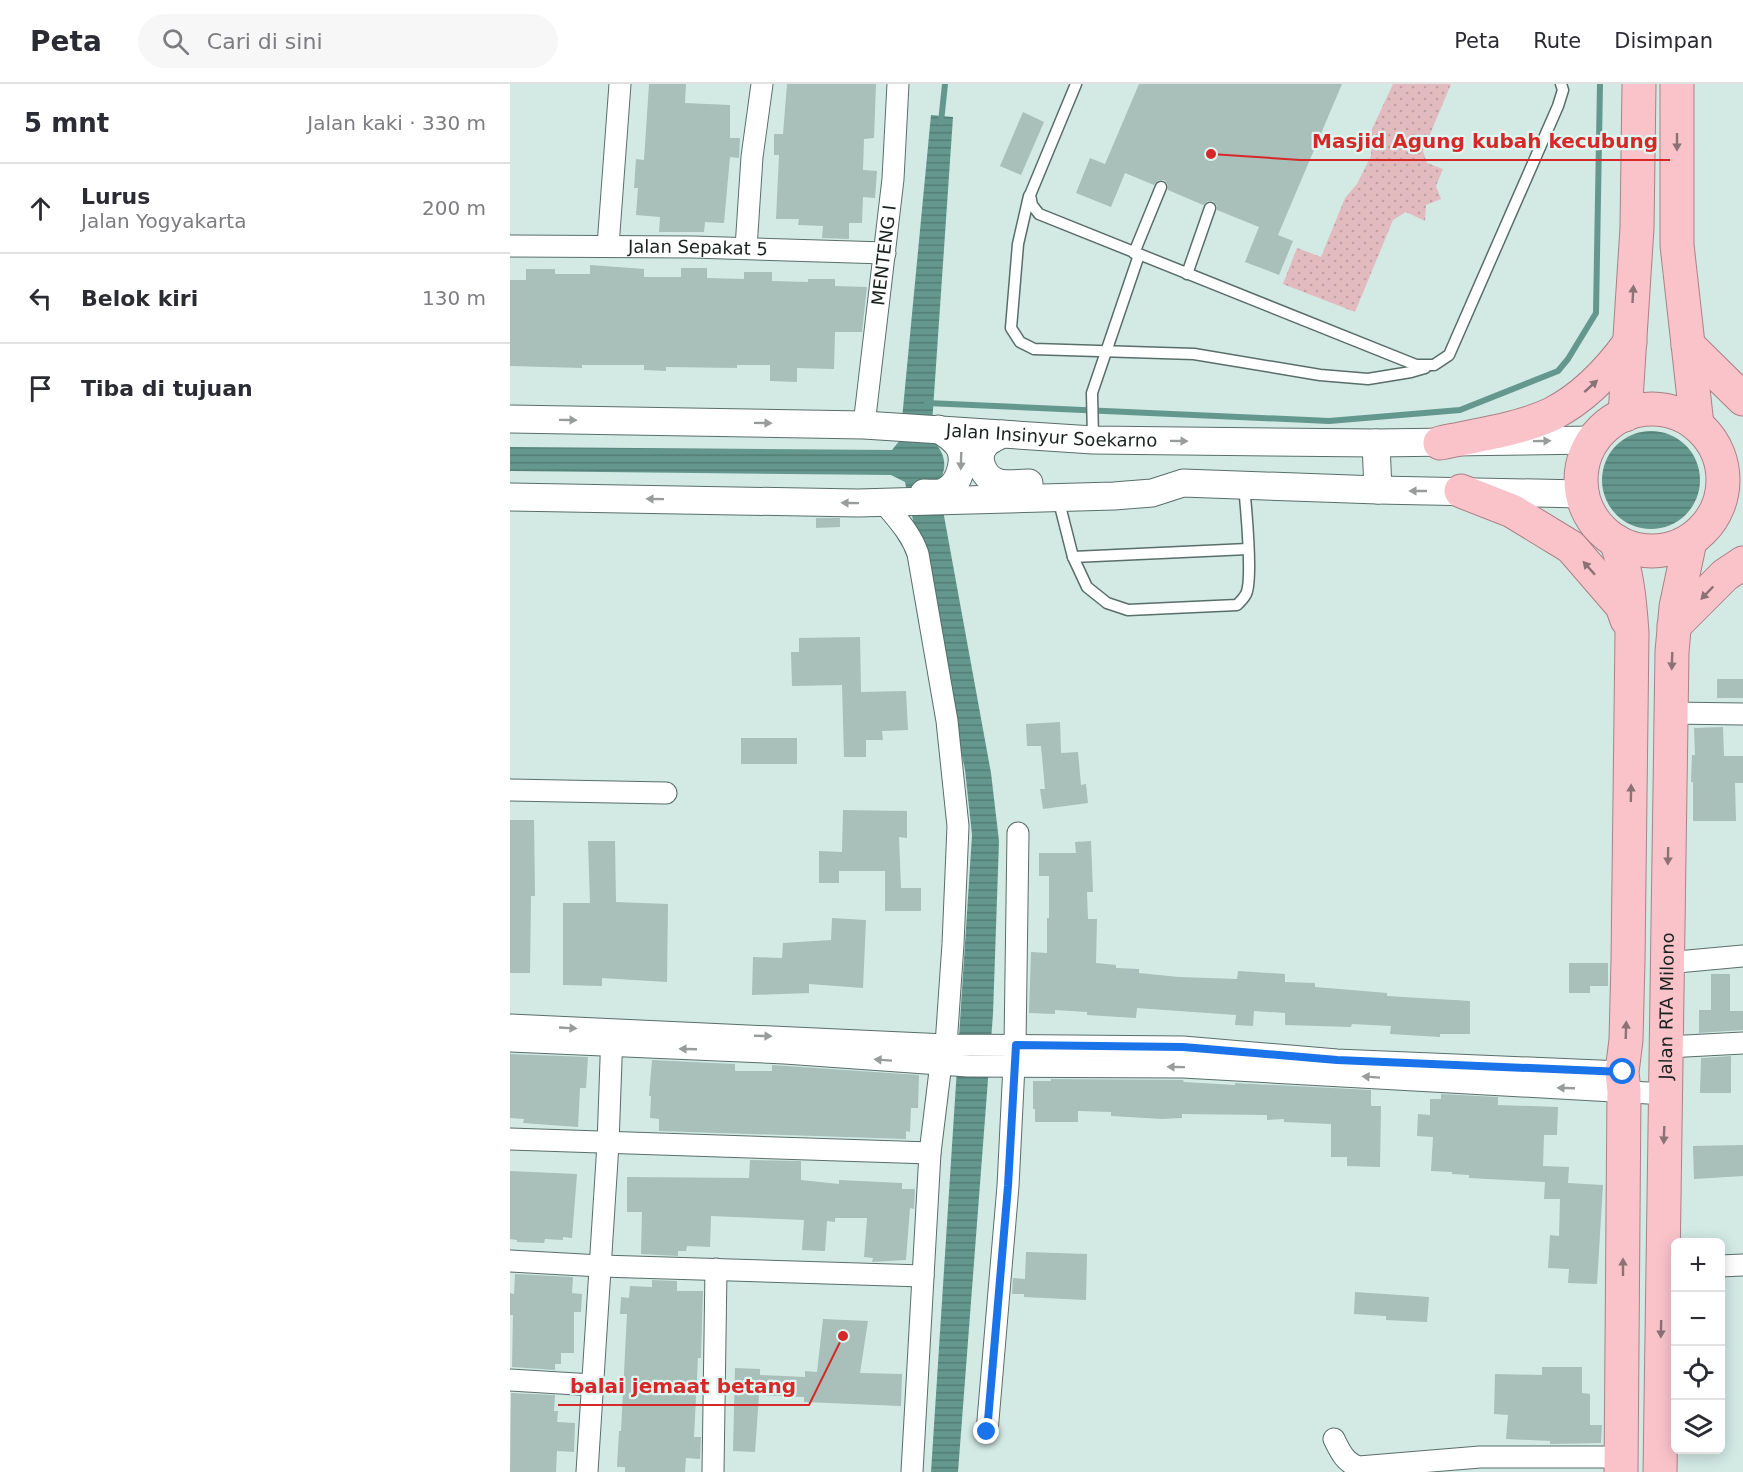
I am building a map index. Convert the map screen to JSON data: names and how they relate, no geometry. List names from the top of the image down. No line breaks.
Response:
{"streets":{"highway":["Jalan RTA Milono"],"street":["Jalan Sepakat 5","MENTENG I","Jalan Insinyur Soekarno"]},"crossings":[["Jalan Sepakat 5","MENTENG I"],["MENTENG I","Jalan Insinyur Soekarno"],["Jalan Insinyur Soekarno","Jalan RTA Milono"]],"places":["Masjid Agung kubah kecubung","balai jemaat betang"],"page":{"header":"Peta","search":"Cari di sini","nav":["Peta","Rute","Disimpan"],"heading":["5 mnt","Jalan kaki · 330 m"],"list":[["Lurus","Jalan Yogyakarta","200 m"],["Belok kiri","130 m"],"Tiba di tujuan"],"map_buttons":["+","−"]}}
